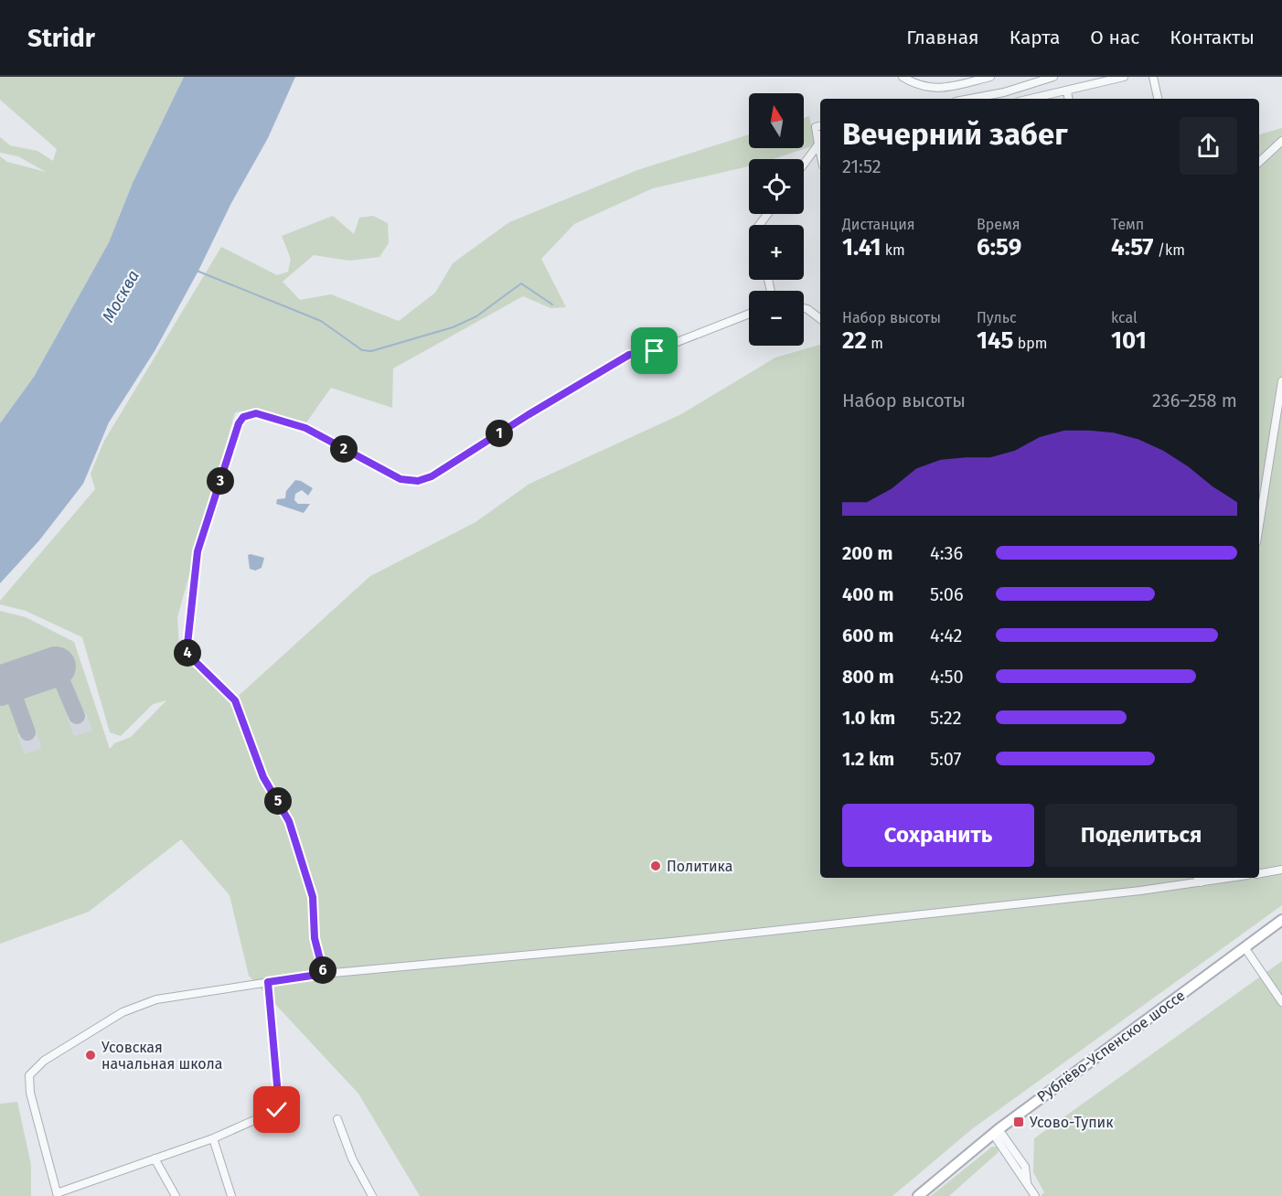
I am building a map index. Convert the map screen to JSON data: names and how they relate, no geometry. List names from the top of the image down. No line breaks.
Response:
{"streets":{"main road":["Рублёво-Успенское шоссе"]},"water":["Москва"],"places":{"other":["Политика","Усовская начальная школа"],"transit":["Усово-Тупик"]},"north":"top","page":{"header":"Stridr","nav":["Главная","Карта","О нас","Контакты"],"map_buttons":["+","−"],"heading":["Вечерний забег","21:52"],"stats":[["Дистанция","1.41 km"],["Время","6:59"],["Темп","4:57 /km"],["Набор высоты","22 m"],["Пульс","145 bpm"],["kcal","101"]],"chart":["Набор высоты","236–258 m"],"pins":["1","2","3","4","5","6"],"list":[{"name":"200 m","note":"4:36"},{"name":"400 m","note":"5:06"},{"name":"600 m","note":"4:42"},{"name":"800 m","note":"4:50"},{"name":"1.0 km","note":"5:22"},{"name":"1.2 km","note":"5:07"}],"buttons":["Сохранить","Поделиться"]}}
